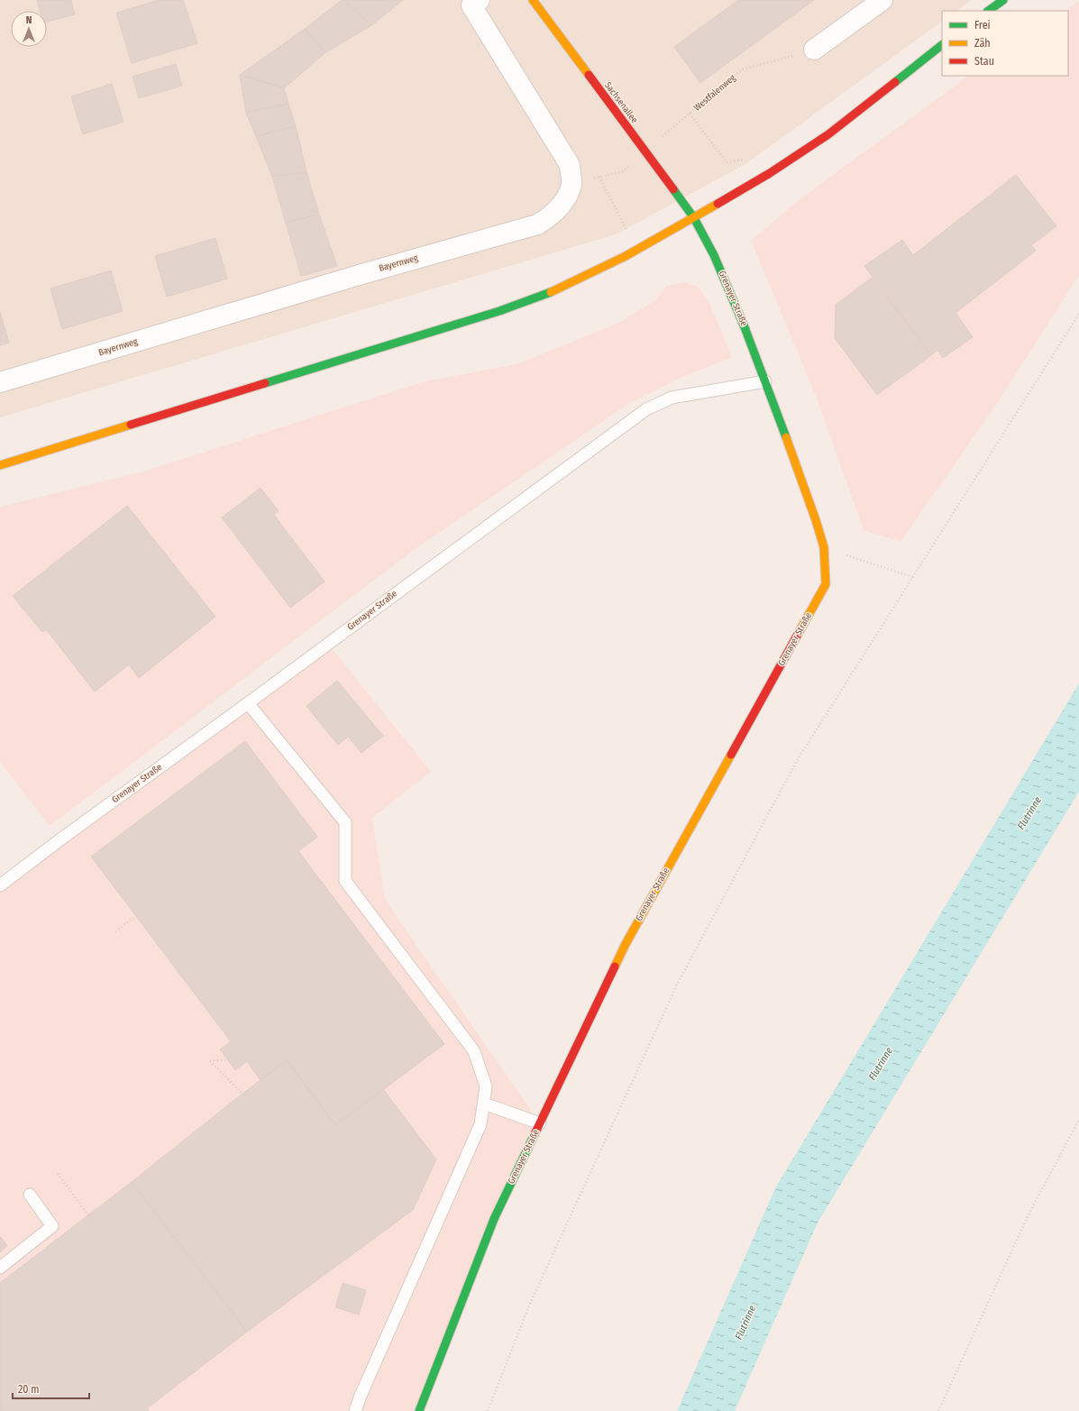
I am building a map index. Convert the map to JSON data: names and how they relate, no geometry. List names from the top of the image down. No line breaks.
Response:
{"streets":{"street":["Sachsenallee","Bayernweg","Grenayer Straße"],"path":["Westfalenweg"]},"crossings":[["Westfalenweg","Sachsenallee"],["Westfalenweg","Bayernweg"],["Sachsenallee","Grenayer Straße"]],"water":["Flutrinne"],"legend":["Frei","Zäh","Stau"],"scale_bar":"20 m","north":"top"}
